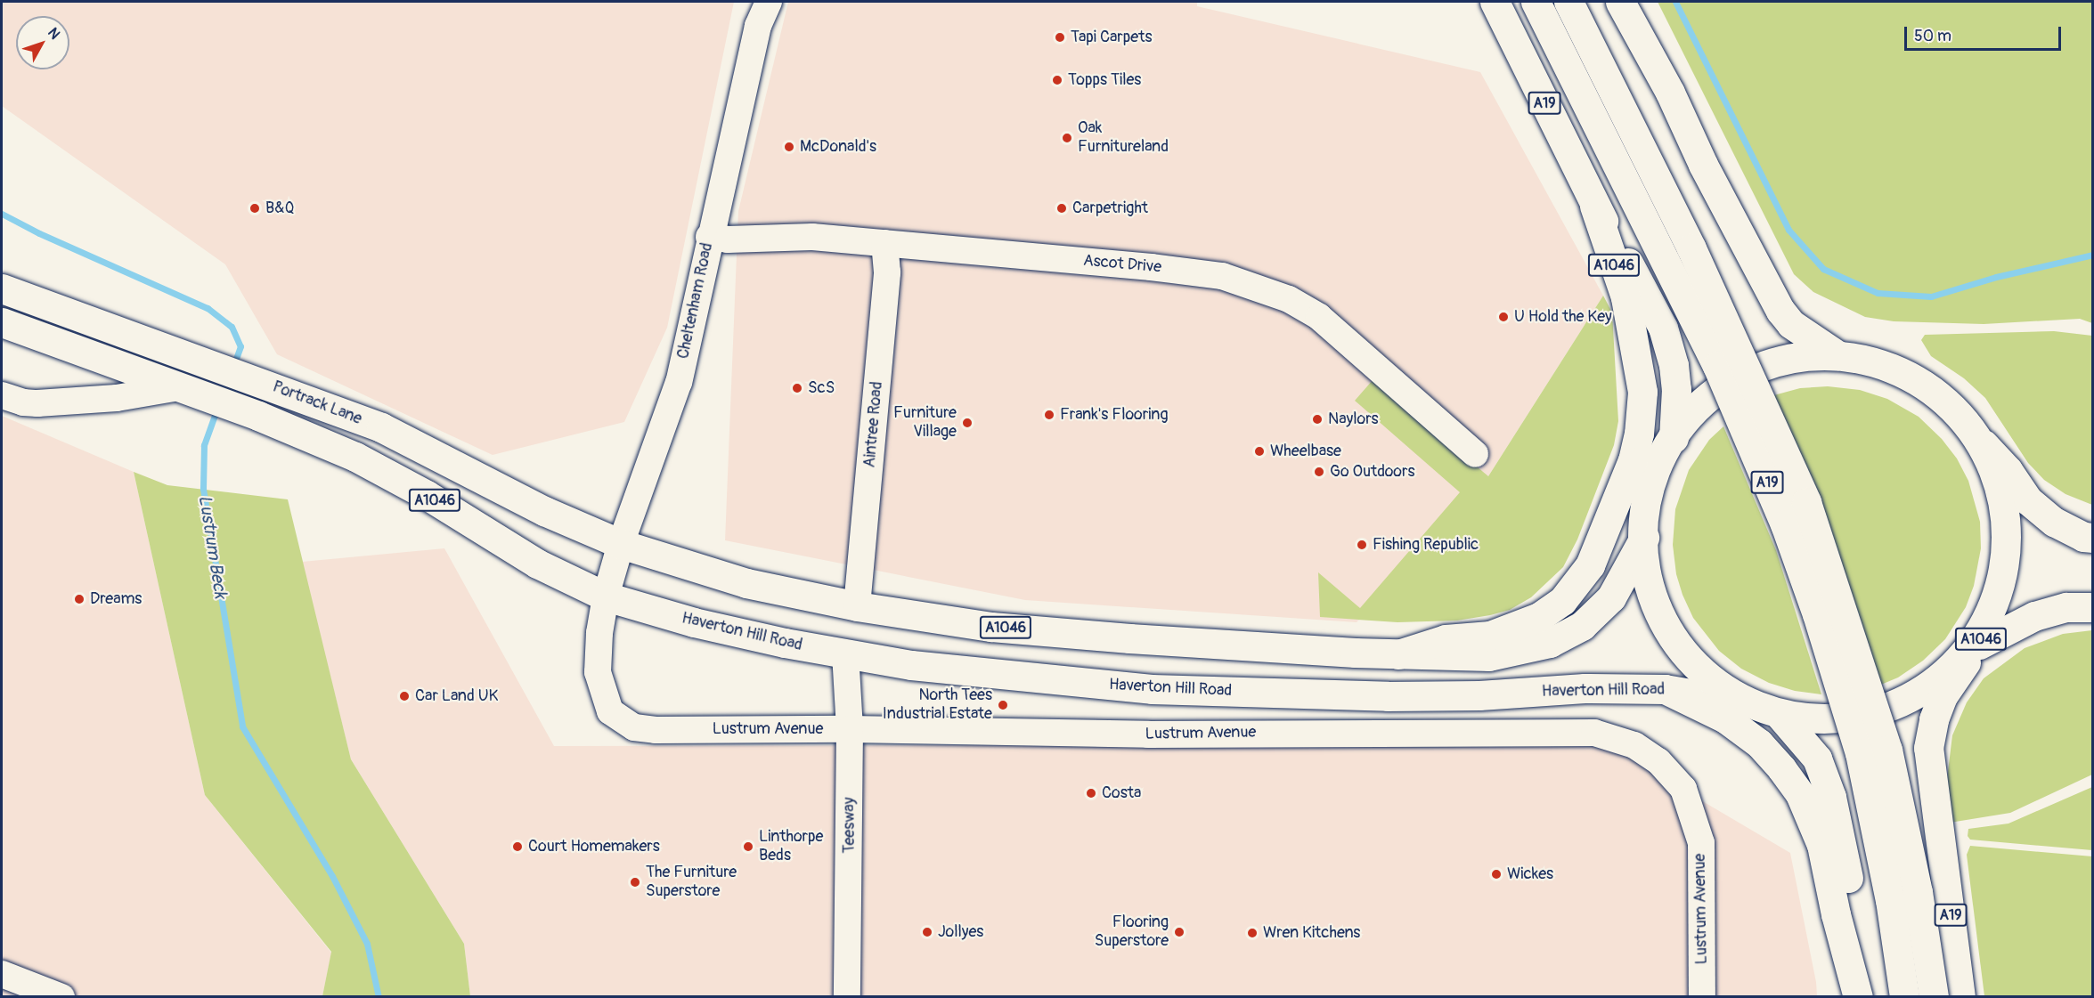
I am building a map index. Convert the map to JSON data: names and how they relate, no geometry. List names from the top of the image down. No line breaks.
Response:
{"streets":{"main road":["A19","A1046","Portrack Lane","Haverton Hill Road"],"street":["Ascot Drive","Cheltenham Road","Aintree Road","Lustrum Avenue","Teesway"]},"crossings":[["A19","A1046"],["Ascot Drive","Cheltenham Road"],["Ascot Drive","Aintree Road"],["A1046","Cheltenham Road"],["A1046","Portrack Lane"],["A1046","Aintree Road"],["A1046","Haverton Hill Road"],["Cheltenham Road","Portrack Lane"],["Cheltenham Road","Haverton Hill Road"],["Cheltenham Road","Lustrum Avenue"],["Portrack Lane","Haverton Hill Road"],["Portrack Lane","Lustrum Avenue"],["Haverton Hill Road","Lustrum Avenue"],["Haverton Hill Road","Teesway"],["Lustrum Avenue","Teesway"]],"water":["Lustrum Beck"],"places":["Tapi Carpets","Topps Tiles","Oak Furnitureland","McDonald's","B&Q","Carpetright","U Hold the Key","ScS","Frank's Flooring","Naylors","Furniture Village","Wheelbase","Go Outdoors","Fishing Republic","Dreams","Car Land UK","North Tees Industrial Estate","Costa","Court Homemakers","Linthorpe Beds","Wickes","The Furniture Superstore","Jollyes","Flooring Superstore","Wren Kitchens"],"scale_bar":"50 m","north":"top right"}
